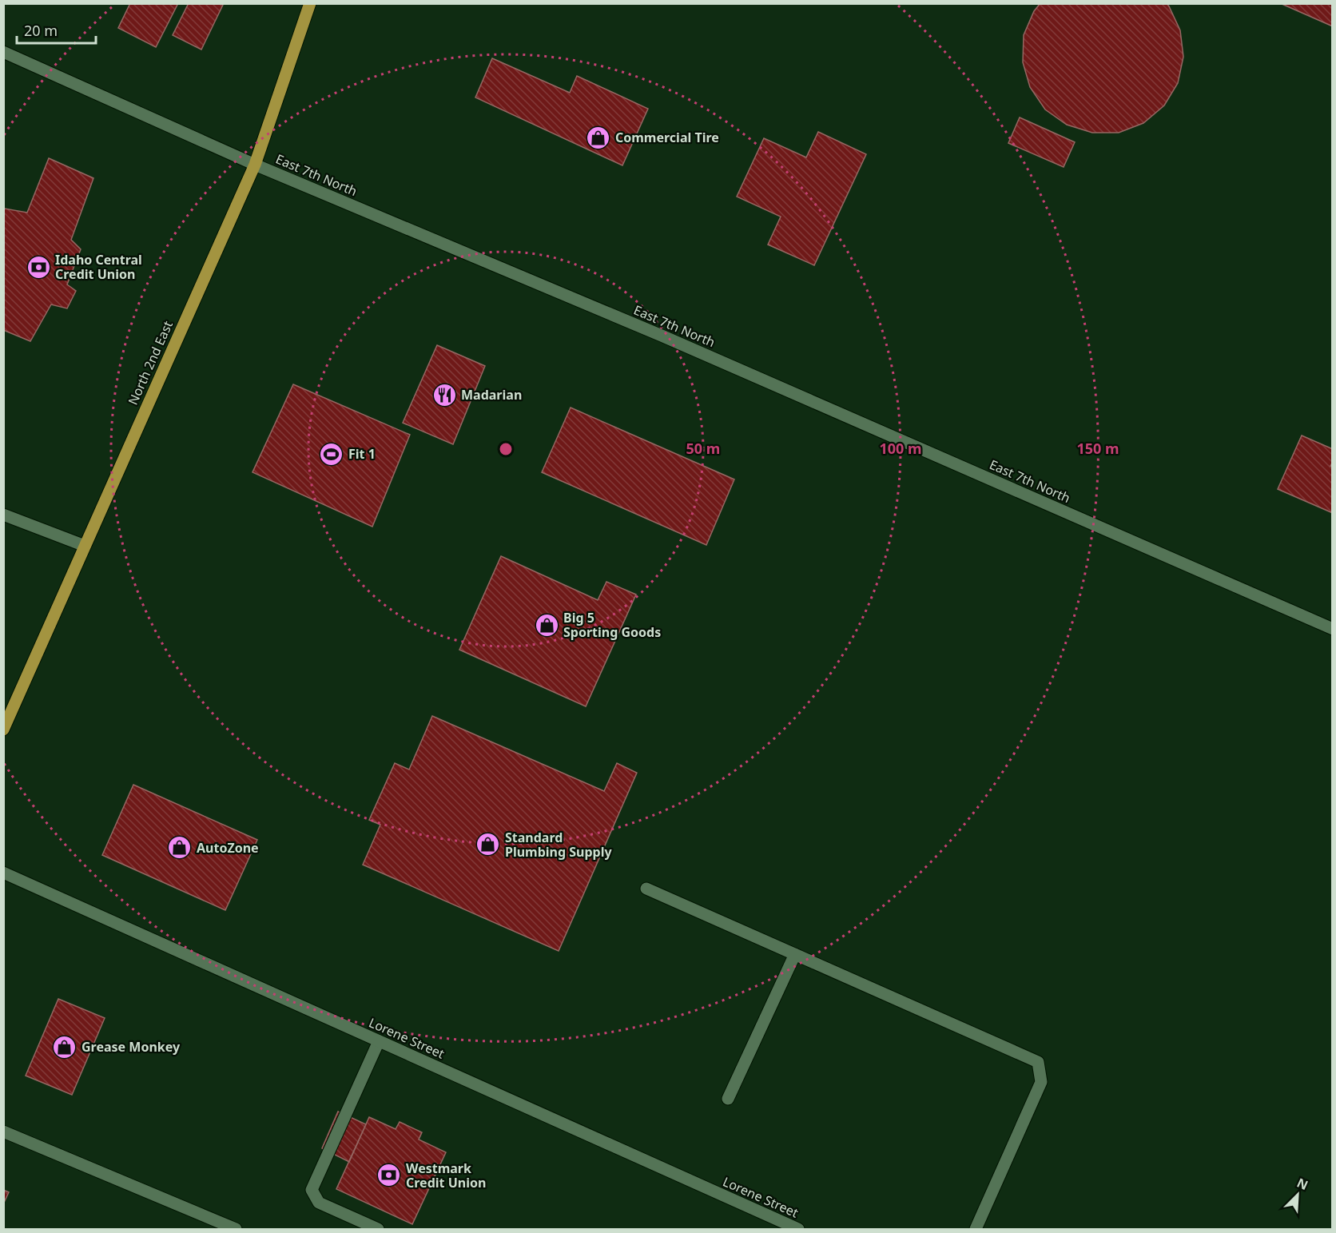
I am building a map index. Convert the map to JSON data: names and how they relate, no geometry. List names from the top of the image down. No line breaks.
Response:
{"streets":{"main road":["North 2nd East"],"street":["East 7th North","Lorene Street"]},"crossings":[["East 7th North","North 2nd East"]],"places":{"shop":["Commercial Tire","Big 5 Sporting Goods","Standard Plumbing Supply","AutoZone","Grease Monkey"],"bank":["Idaho Central Credit Union","Westmark Credit Union"],"restaurant":["Madarian"],"sports":["Fit 1"]},"scale_bar":"20 m","north":"top right","rings":["50 m","100 m","150 m"]}
